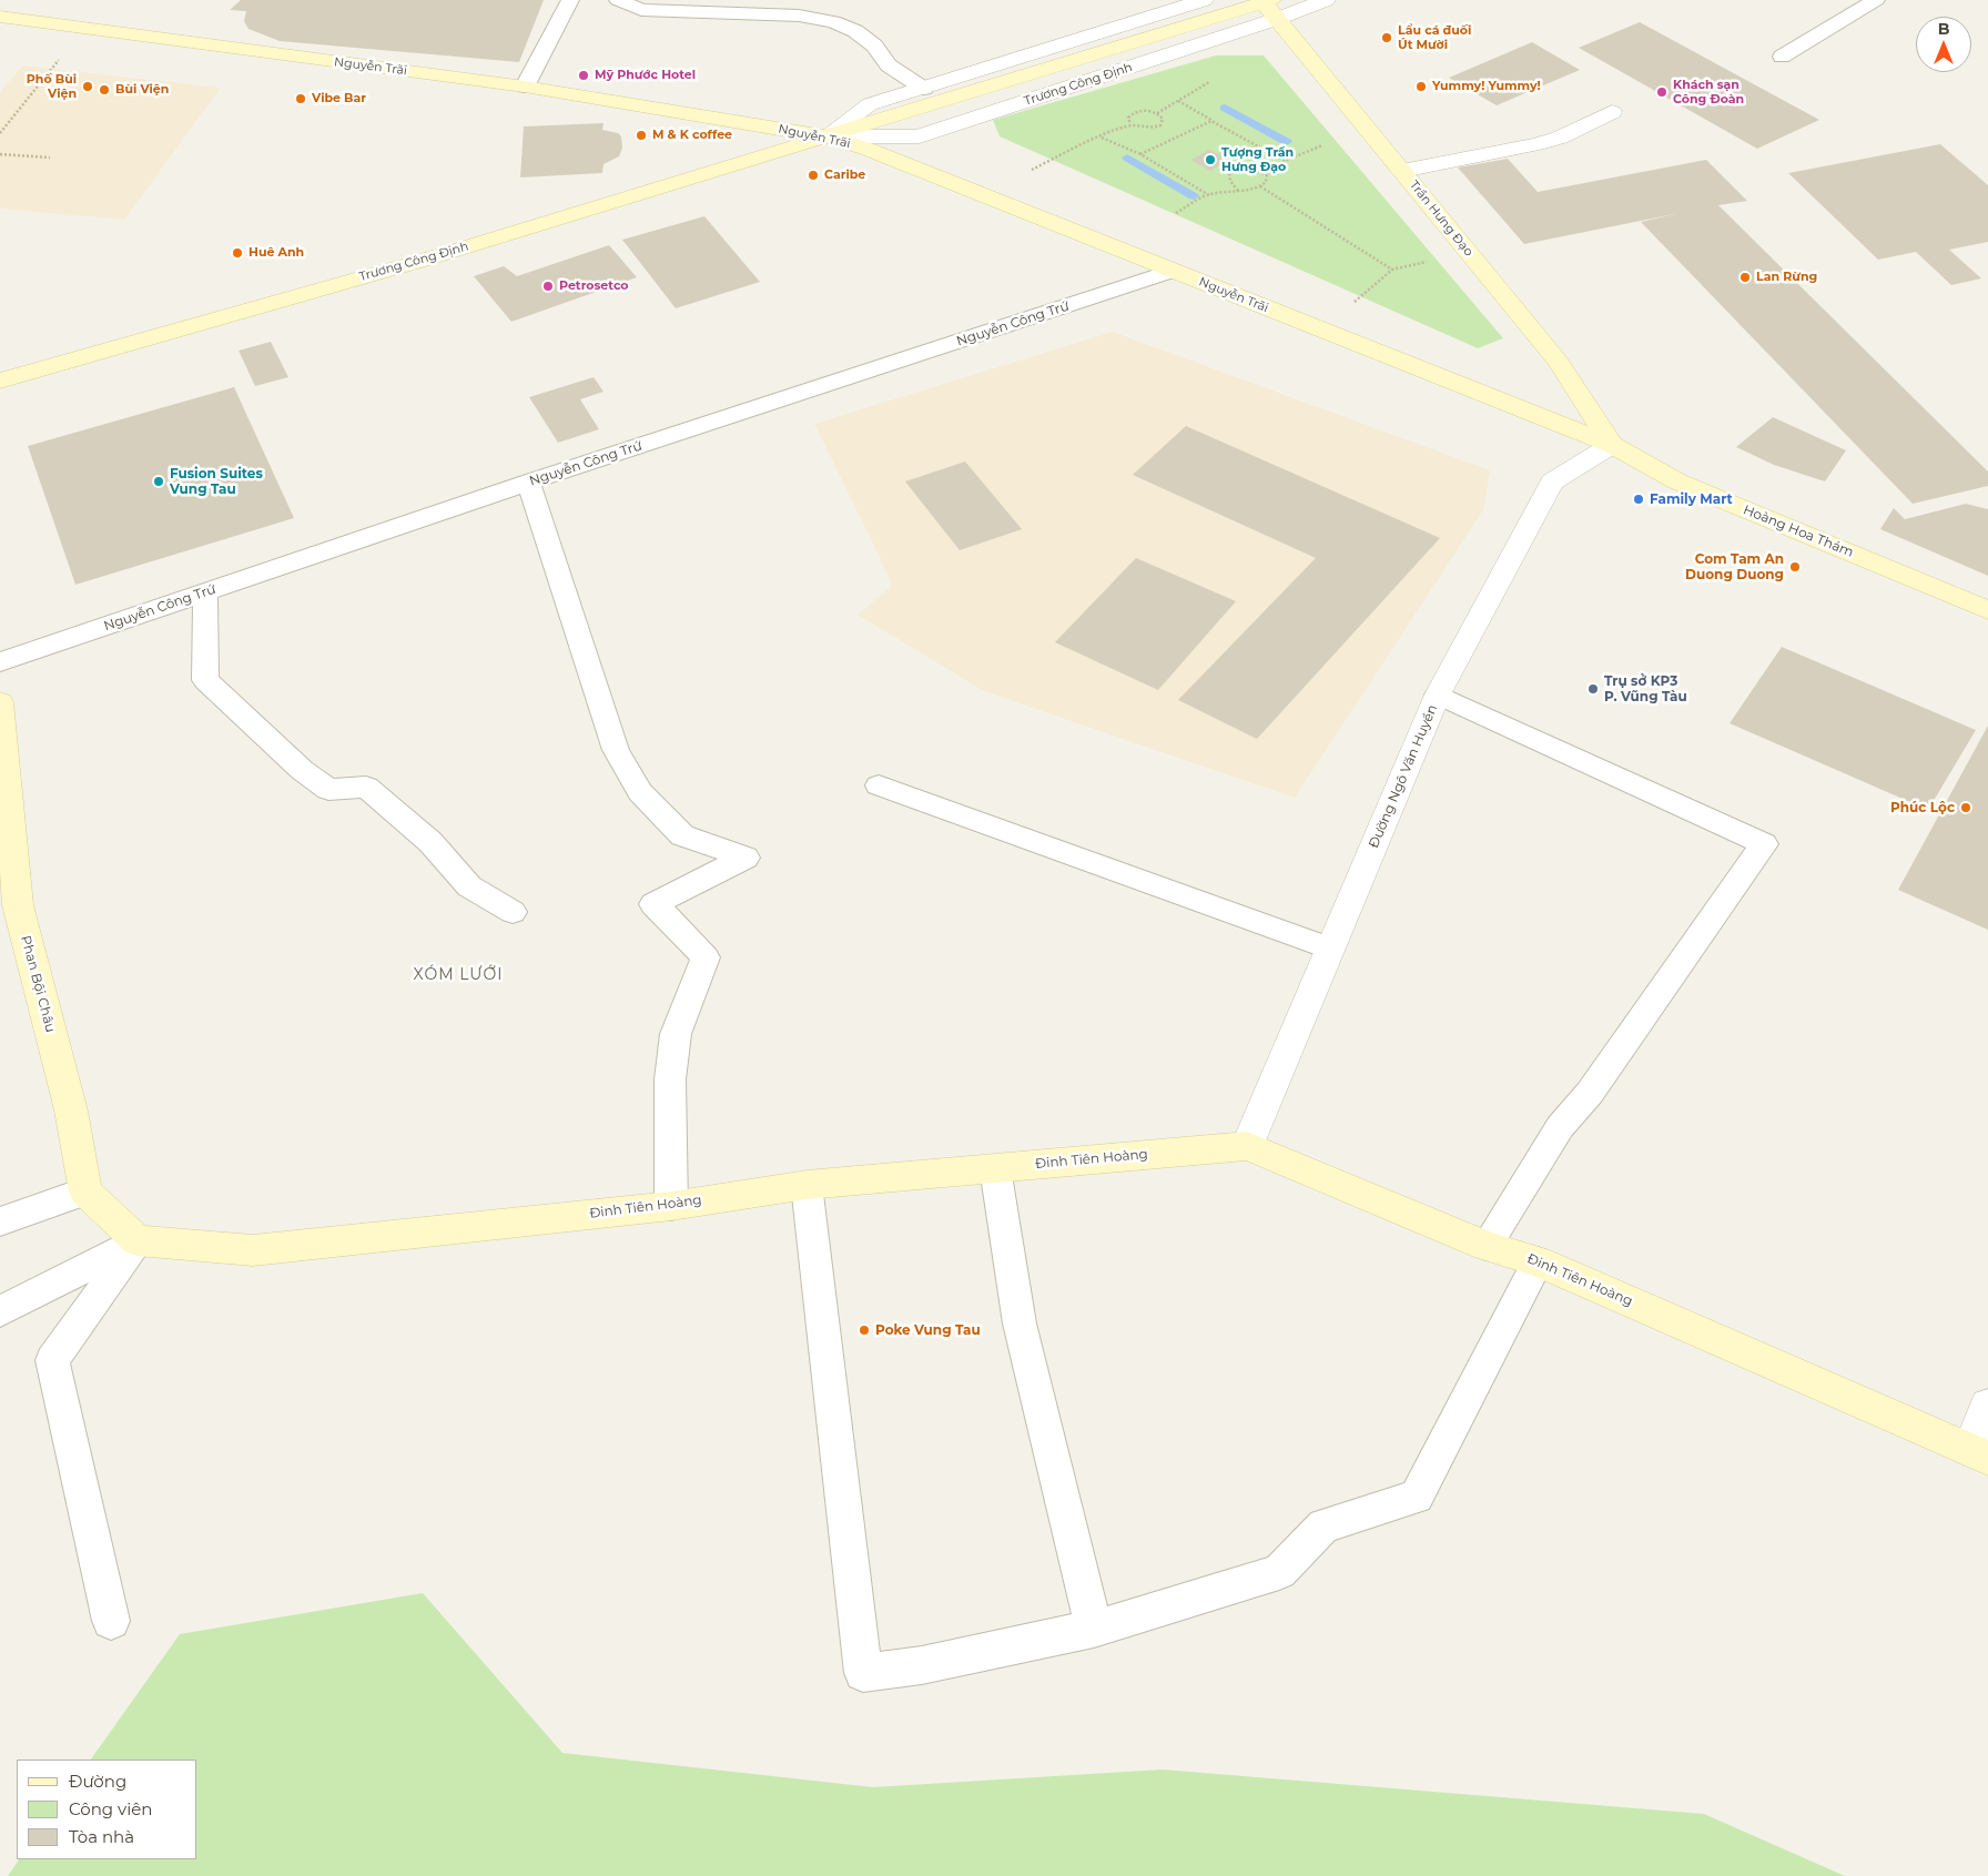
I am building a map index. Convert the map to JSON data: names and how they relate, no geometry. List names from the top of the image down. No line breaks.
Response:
{"streets":{"main road":["Nguyễn Trãi","Trương Công Định","Trần Hưng Đạo","Hoàng Hoa Thám","Phan Bội Châu","Đinh Tiên Hoàng"],"street":["Đường Ngô Văn Huyền"],"lane":["Nguyễn Công Trứ"]},"crossings":[["Nguyễn Trãi","Trương Công Định"],["Nguyễn Trãi","Trần Hưng Đạo"],["Nguyễn Trãi","Nguyễn Công Trứ"],["Nguyễn Trãi","Hoàng Hoa Thám"],["Nguyễn Trãi","Đường Ngô Văn Huyền"],["Trương Công Định","Trần Hưng Đạo"],["Trần Hưng Đạo","Hoàng Hoa Thám"],["Trần Hưng Đạo","Đường Ngô Văn Huyền"],["Hoàng Hoa Thám","Đường Ngô Văn Huyền"],["Đường Ngô Văn Huyền","Đinh Tiên Hoàng"]],"districts":["XÓM LƯỚI"],"places":["Lẩu cá đuối Út Mười","Mỹ Phước Hotel","Phố Bùi Viện","Yummy! Yummy!","Bùi Viện","Khách sạn Công Đoàn","Vibe Bar","M & K coffee","Tượng Trần Hưng Đạo","Caribe","Huê Anh","Lan Rừng","Petrosetco","Fusion Suites Vung Tau","Family Mart","Com Tam An Duong Duong","Trụ sở KP3 P. Vũng Tàu","Phúc Lộc","Poke Vung Tau"],"legend":["Đường","Công viên","Tòa nhà"],"north":"top"}
